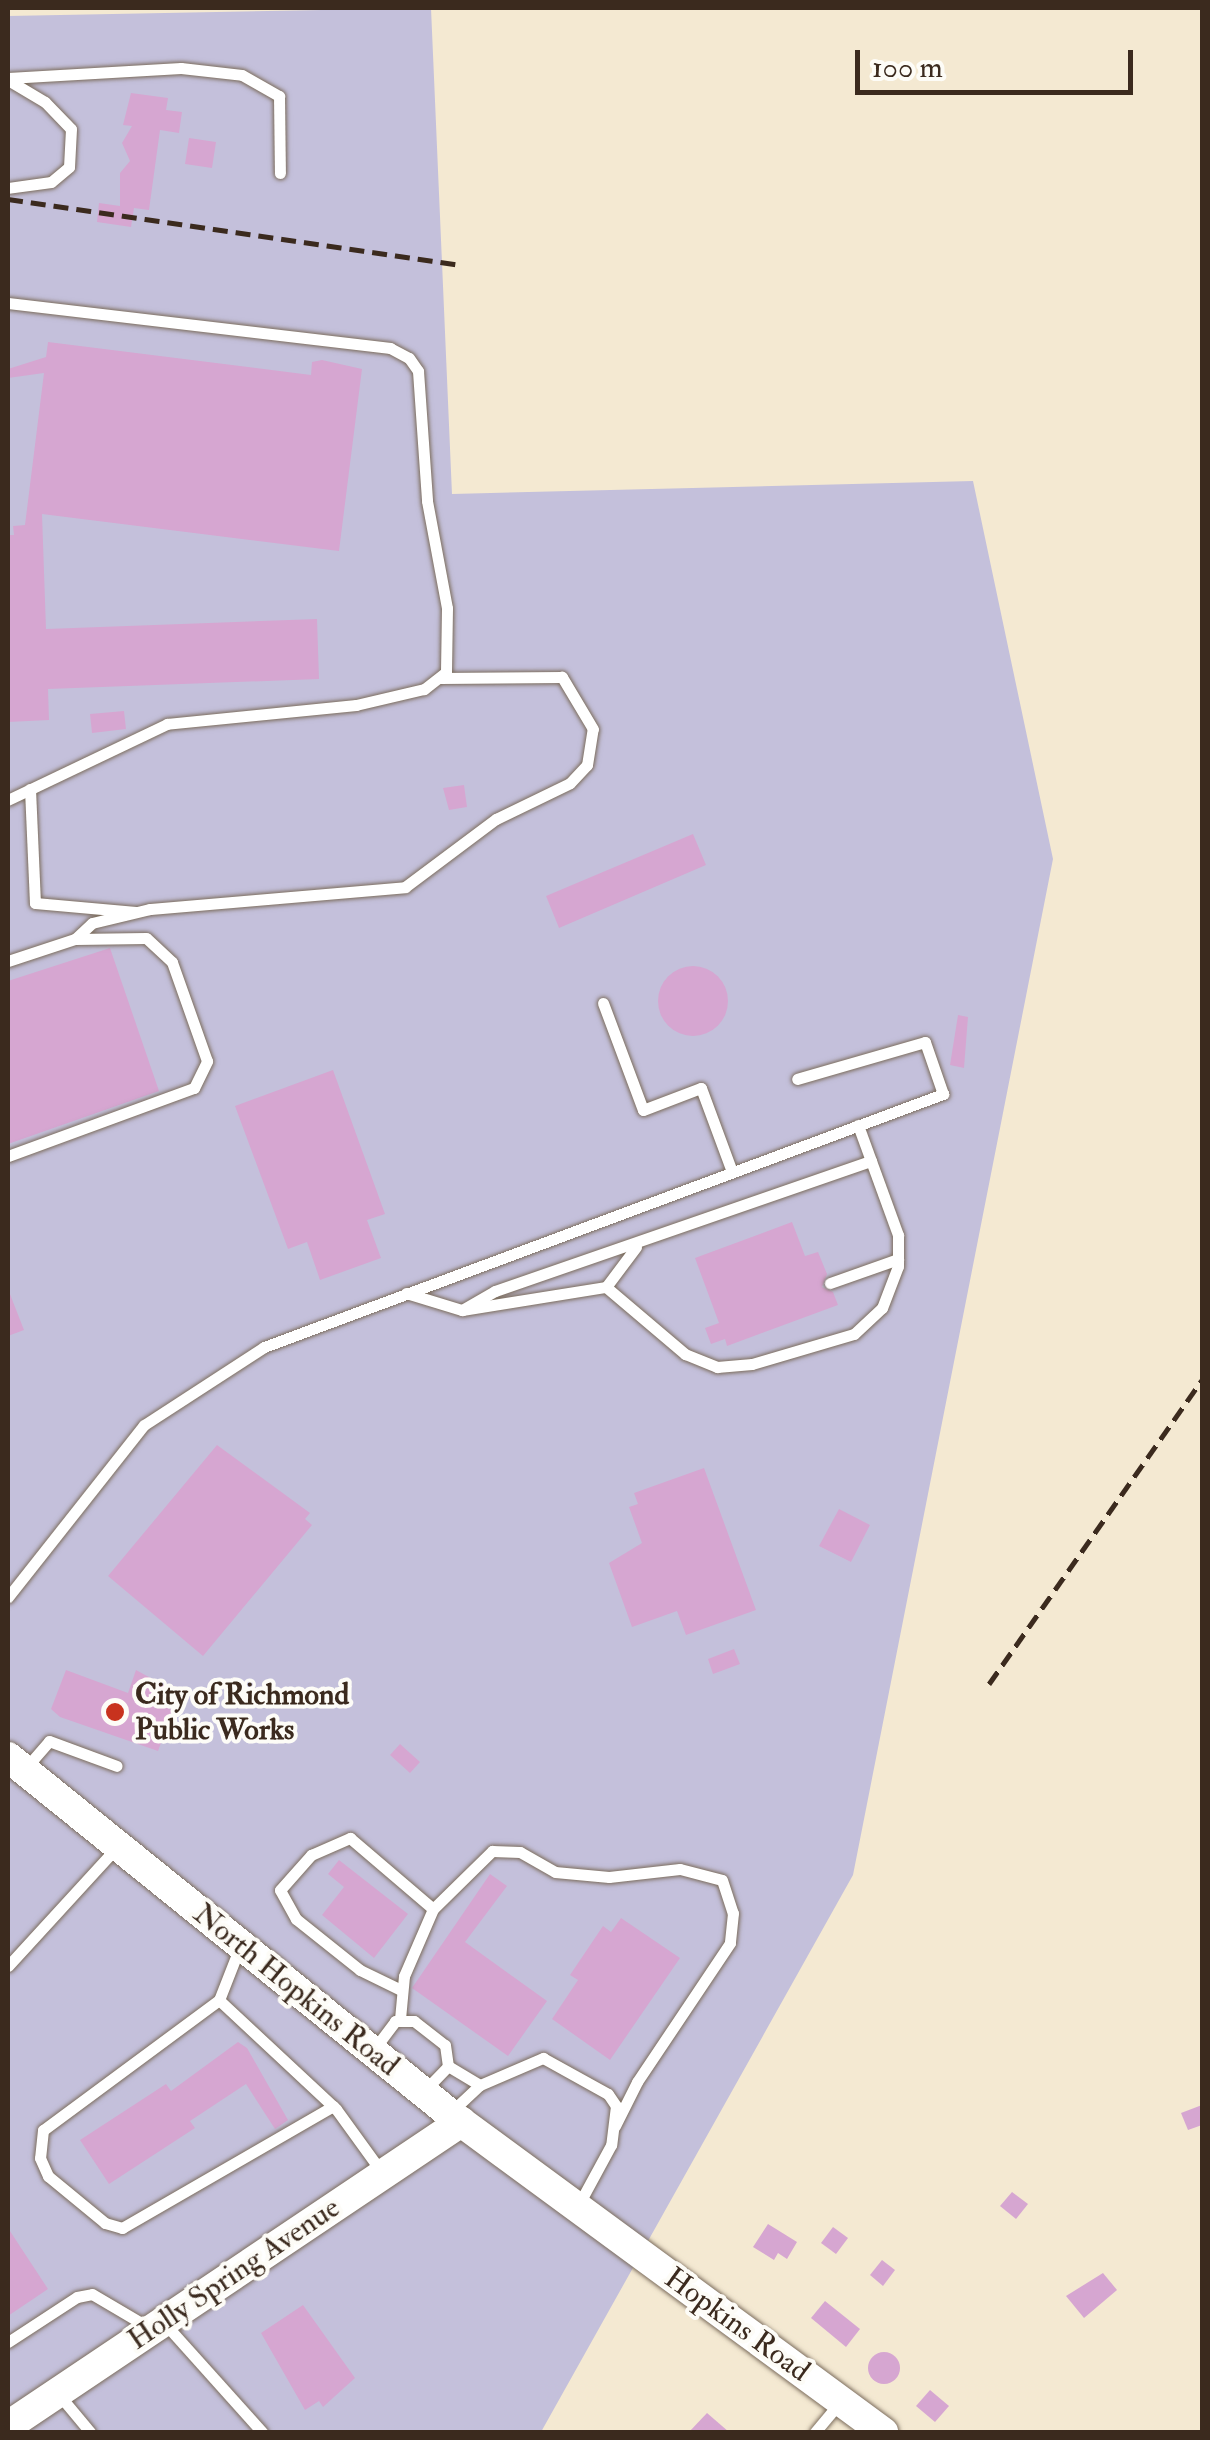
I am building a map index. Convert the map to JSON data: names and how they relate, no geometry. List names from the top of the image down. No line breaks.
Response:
{"streets":{"main road":["North Hopkins Road","Holly Spring Avenue","Hopkins Road"]},"crossings":[["North Hopkins Road","Holly Spring Avenue"],["North Hopkins Road","Hopkins Road"]],"places":["City of Richmond Public Works"],"scale_bar":"100 m"}
